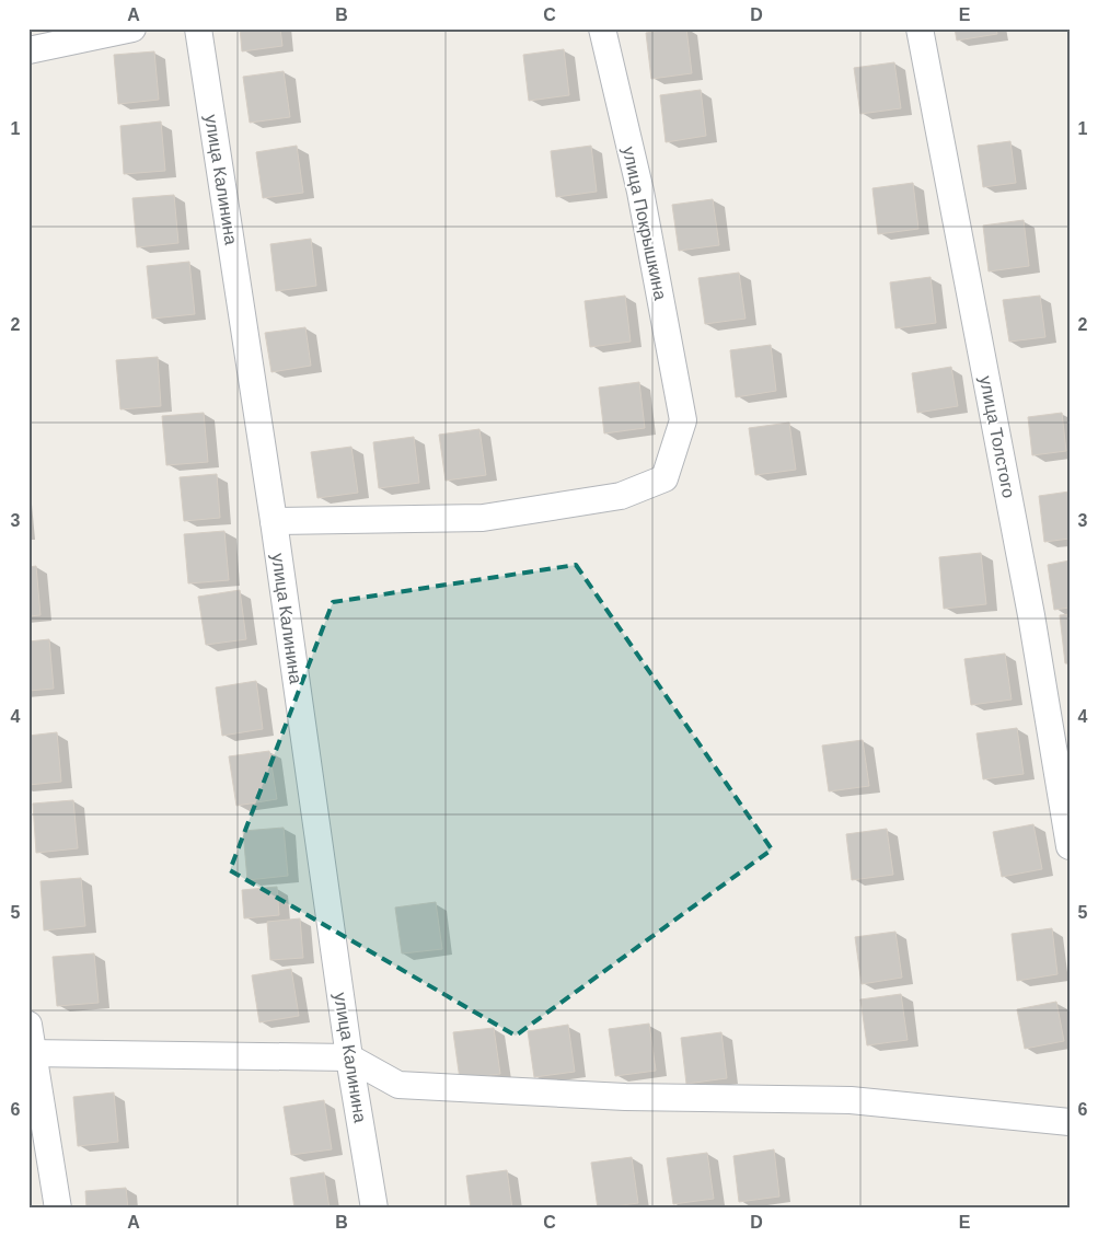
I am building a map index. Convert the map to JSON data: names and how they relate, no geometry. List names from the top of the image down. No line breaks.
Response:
{"streets":{"street":["улица Калинина","улица Покрышкина","улица Толстого"]},"crossings":[["улица Калинина","улица Покрышкина"]],"grid":{"columns":["A","B","C","D","E"],"rows":["1","2","3","4","5","6"]}}
